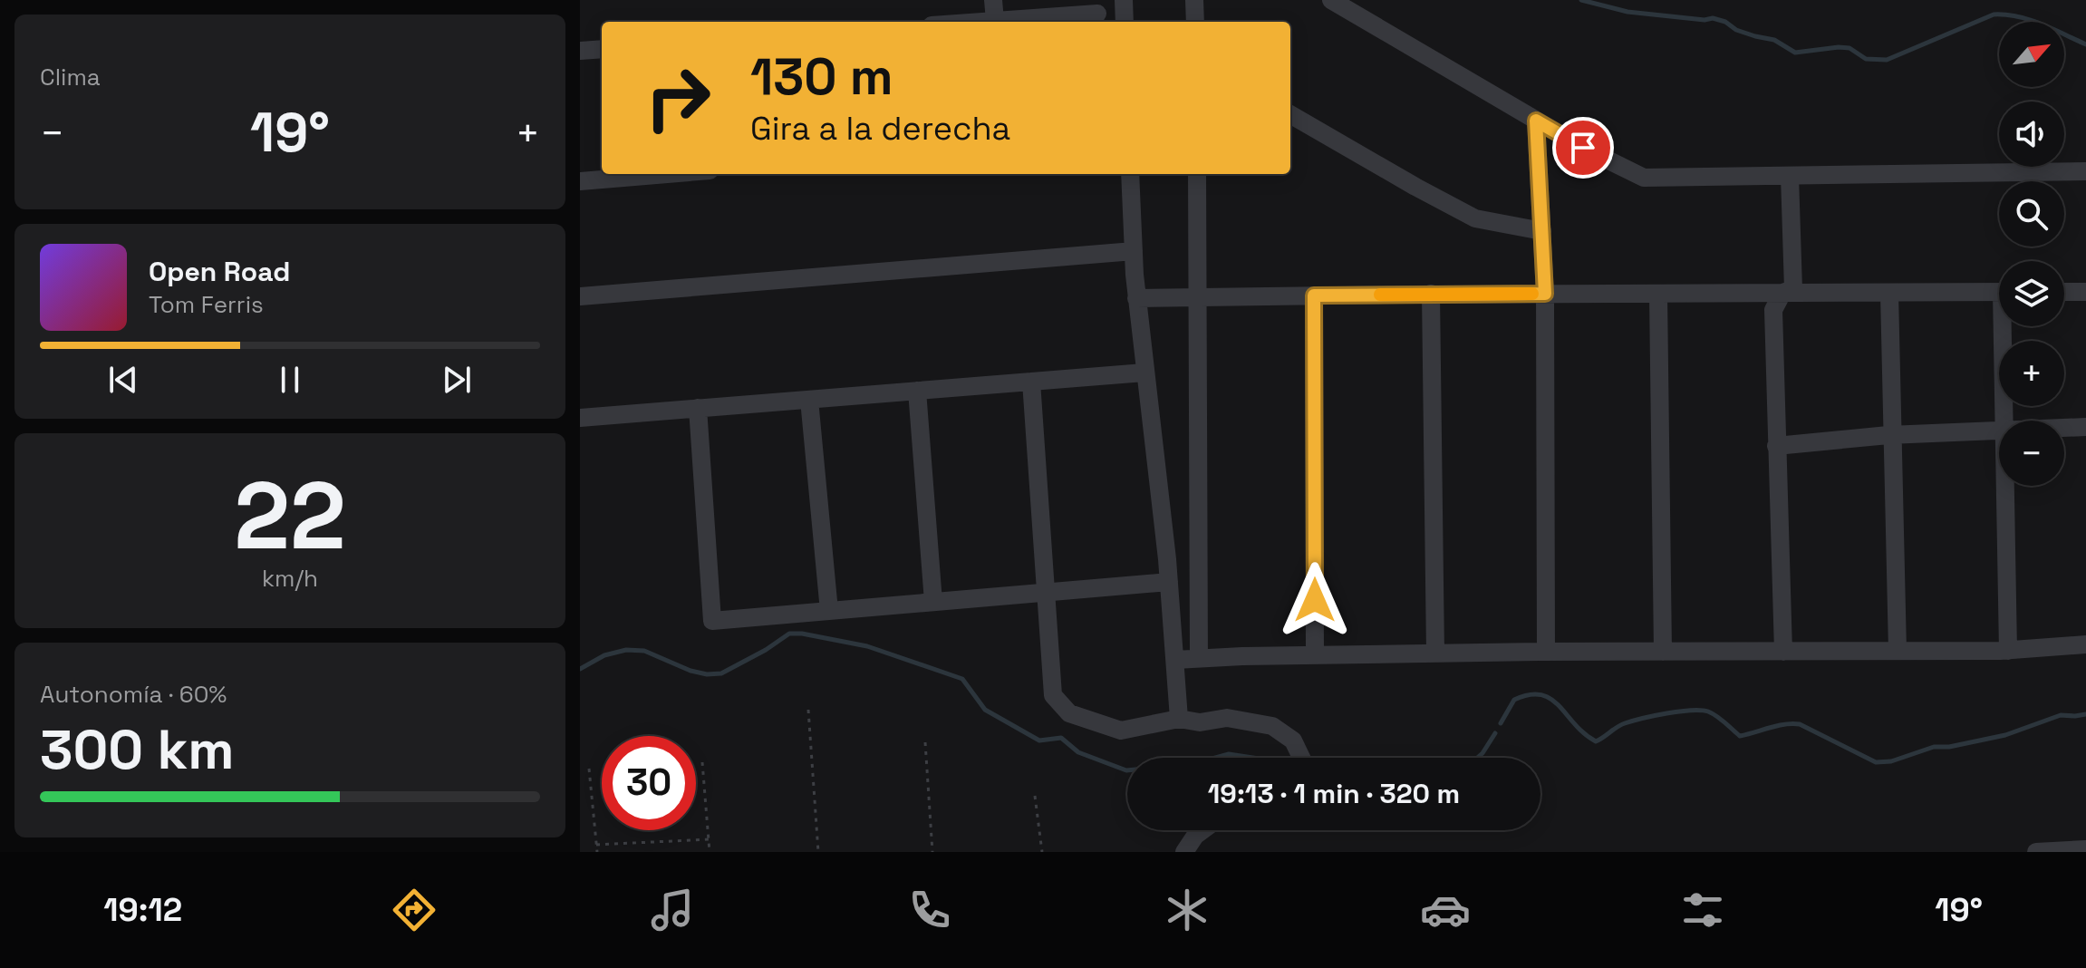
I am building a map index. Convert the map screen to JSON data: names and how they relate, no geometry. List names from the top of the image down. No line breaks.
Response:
{"north":"top right","page":{"tile":["Clima",["22","km/h"],["Autonomía · 60%","300 km"]],"map_buttons":["+","−"],"turn":["130 m","Gira a la derecha"],"heat":["−","19°","+"],"song":["Open Road","Tom Ferris"],"limit":"30","trip":"19:13 · 1 min · 320 m","tabs":["19:12","19°"]}}
